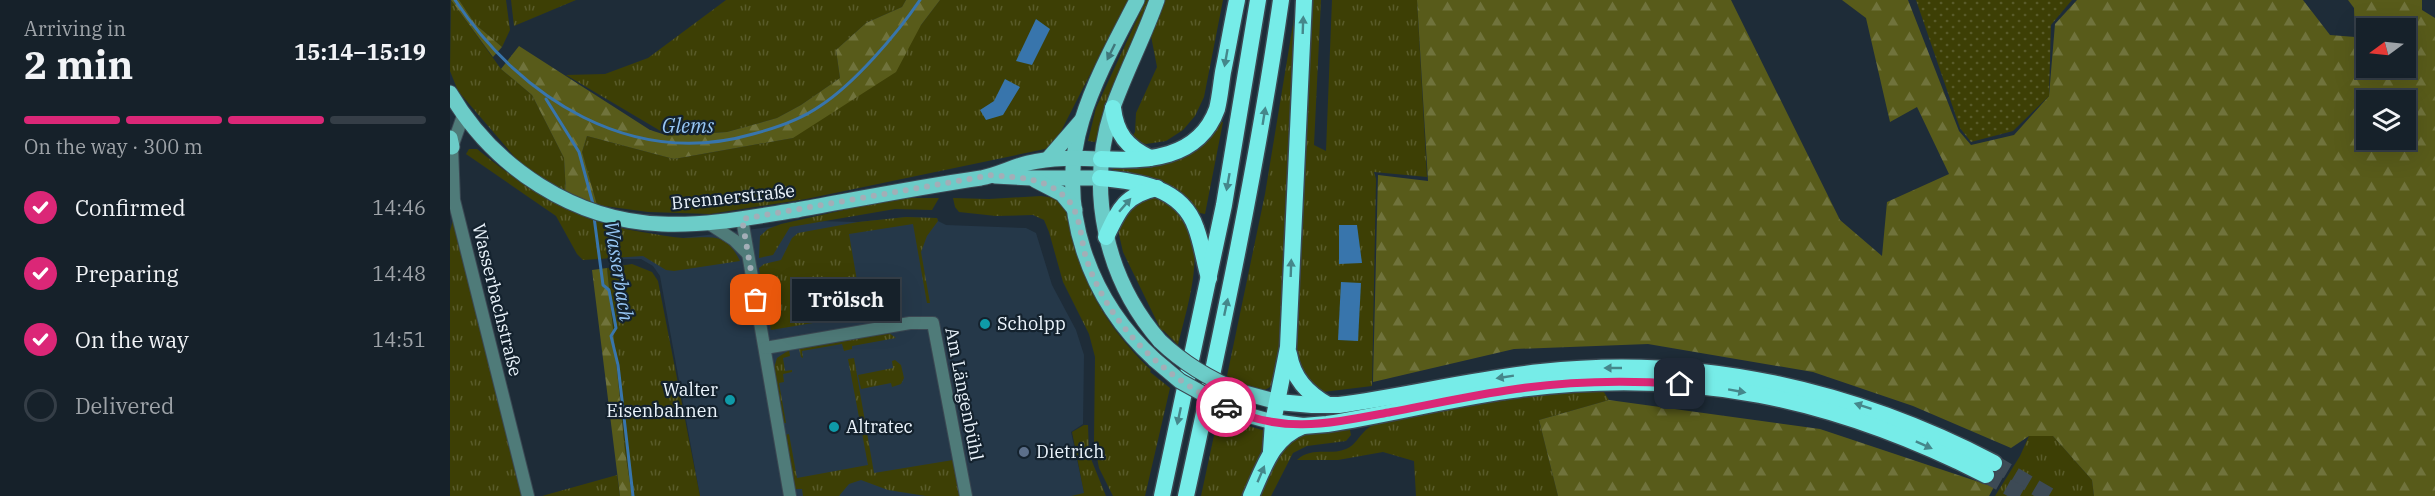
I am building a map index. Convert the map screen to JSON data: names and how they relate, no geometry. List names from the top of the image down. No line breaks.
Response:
{"streets":{"main road":["Brennerstraße"],"street":["Wasserbachstraße","Am Längenbühl"]},"crossings":[["Brennerstraße","Wasserbachstraße"]],"water":["Glems","Wasserbach"],"places":["Trölsch","Scholpp","Walter Eisenbahnen","Altratec","Dietrich"],"north":"left","page":{"heading":["2 min","Arriving in","15:14–15:19"],"bar":"On the way · 300 m","list":[["Confirmed","14:46"],["Preparing","14:48"],["On the way","14:51"],"Delivered"],"bubble":"Trölsch"}}
